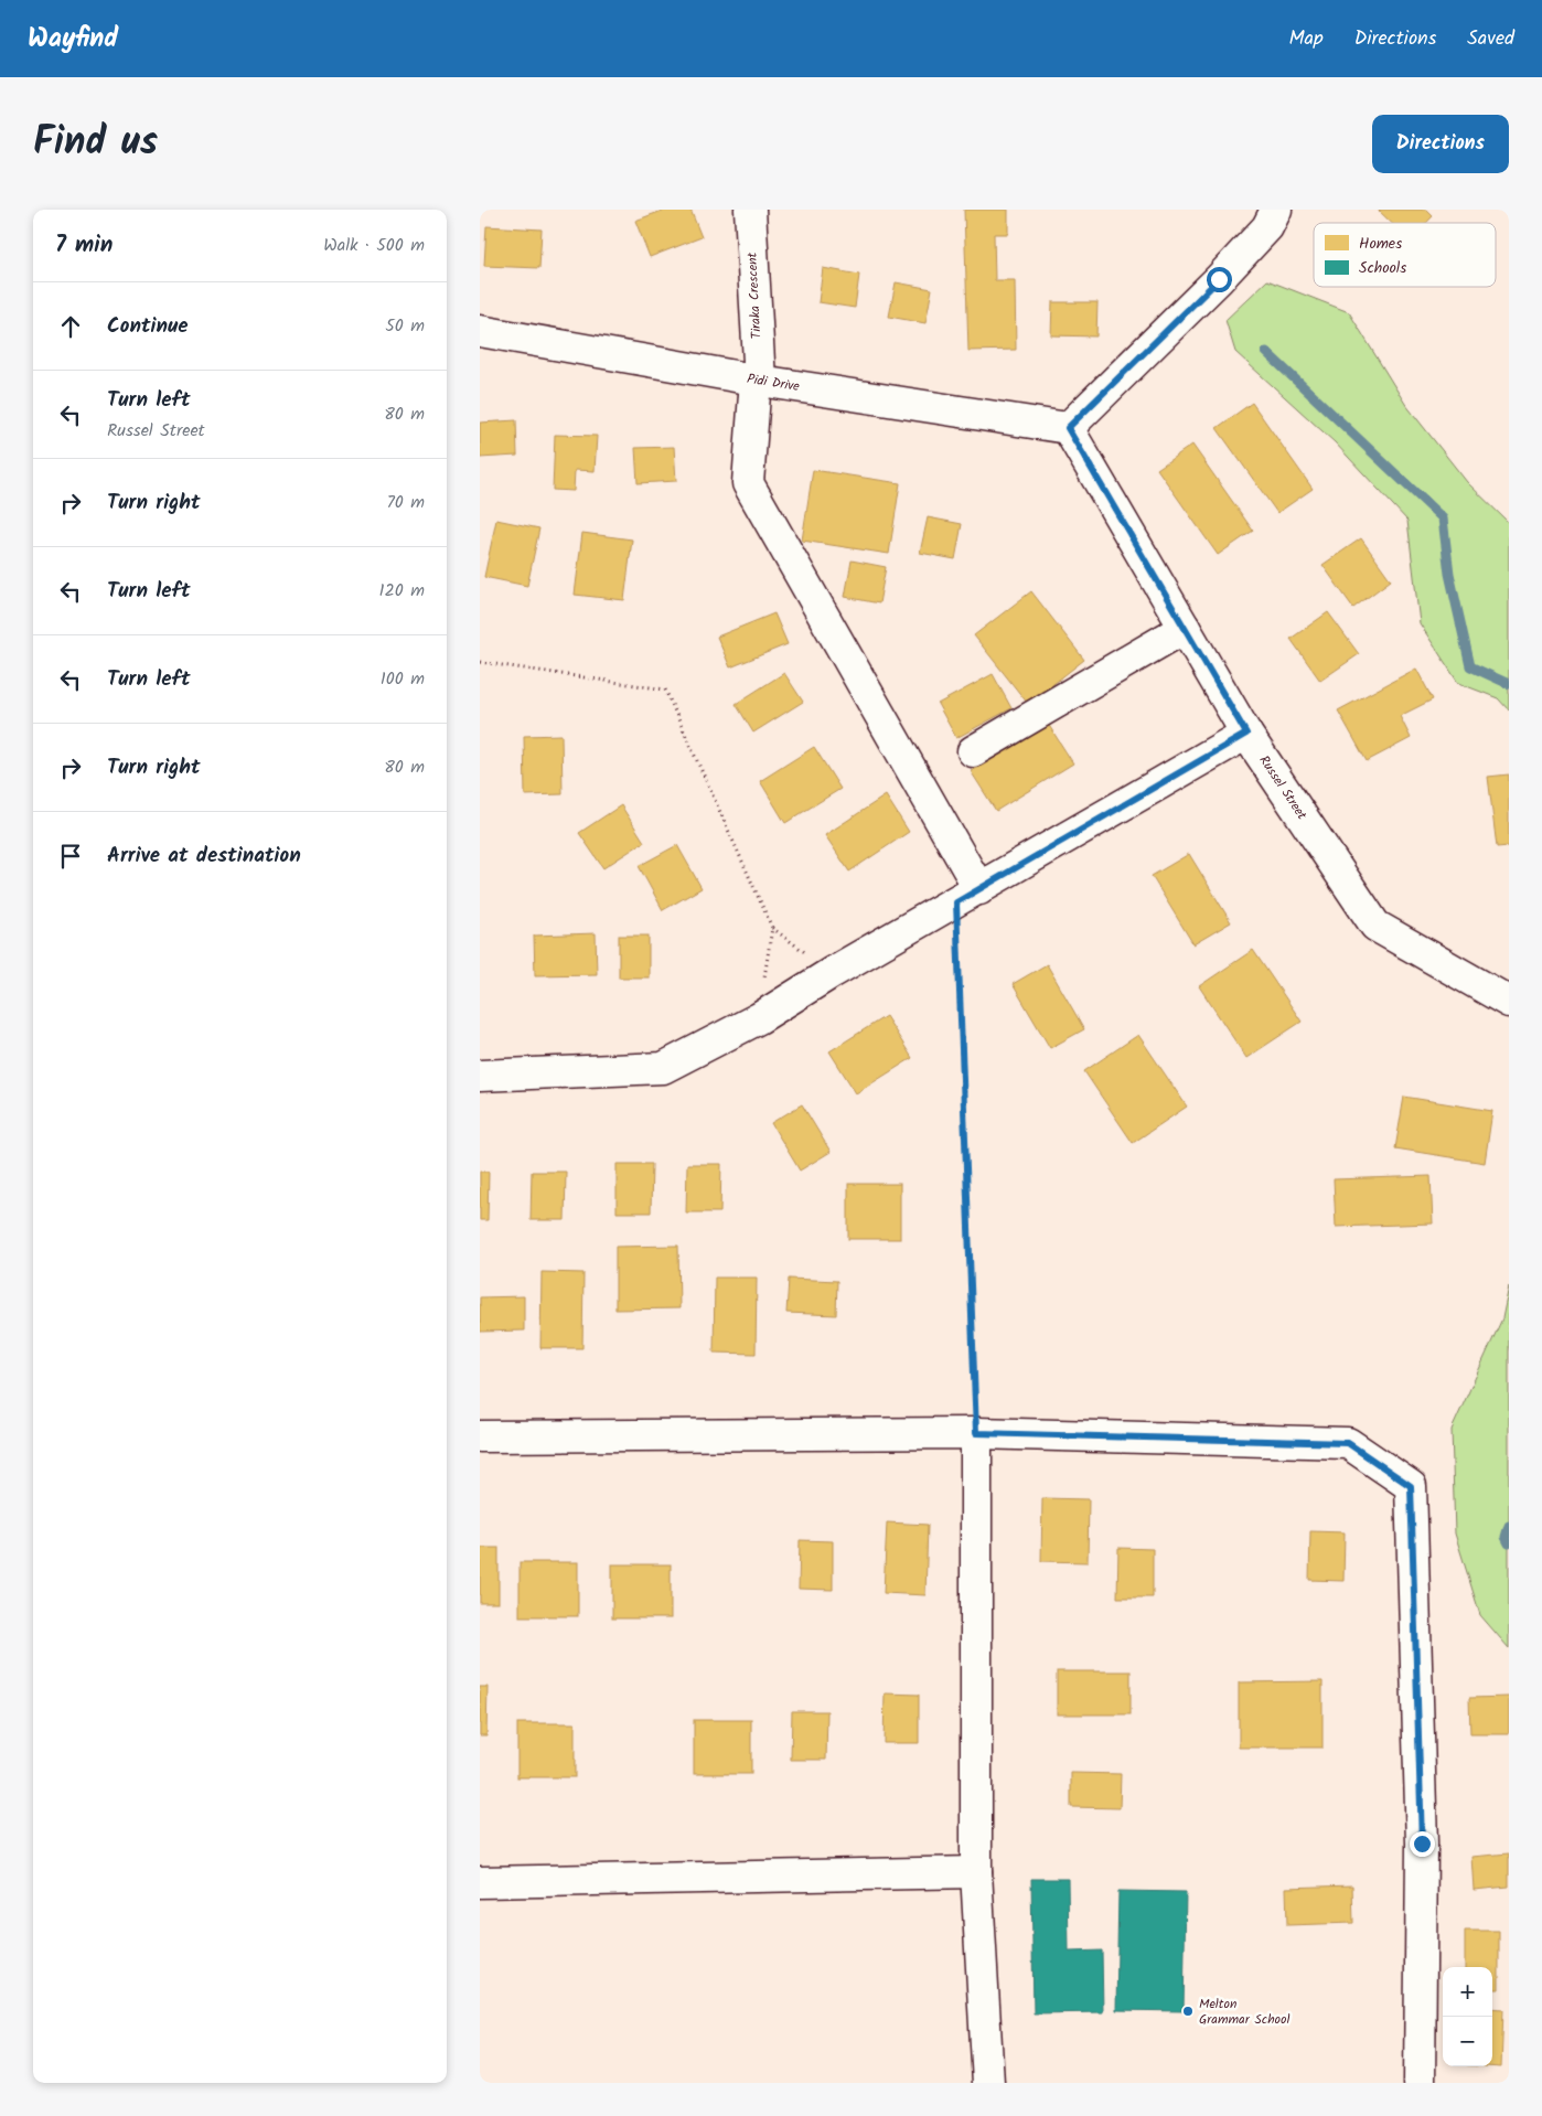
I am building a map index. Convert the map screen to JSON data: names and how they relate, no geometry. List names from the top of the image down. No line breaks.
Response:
{"streets":{"street":["Tiraka Crescent","Pidi Drive","Russel Street"]},"crossings":[["Tiraka Crescent","Pidi Drive"],["Pidi Drive","Russel Street"]],"places":["Melton Grammar School"],"legend":["Homes","Schools"],"page":{"header":"Wayfind","nav":["Map","Directions","Saved"],"title":"Find us","buttons":"Directions","heading":["7 min","Walk · 500 m"],"list":[["Continue","50 m"],["Turn left","Russel Street","80 m"],["Turn right","70 m"],["Turn left","120 m"],["Turn left","100 m"],["Turn right","80 m"],"Arrive at destination"],"map_buttons":["+","−"]}}
